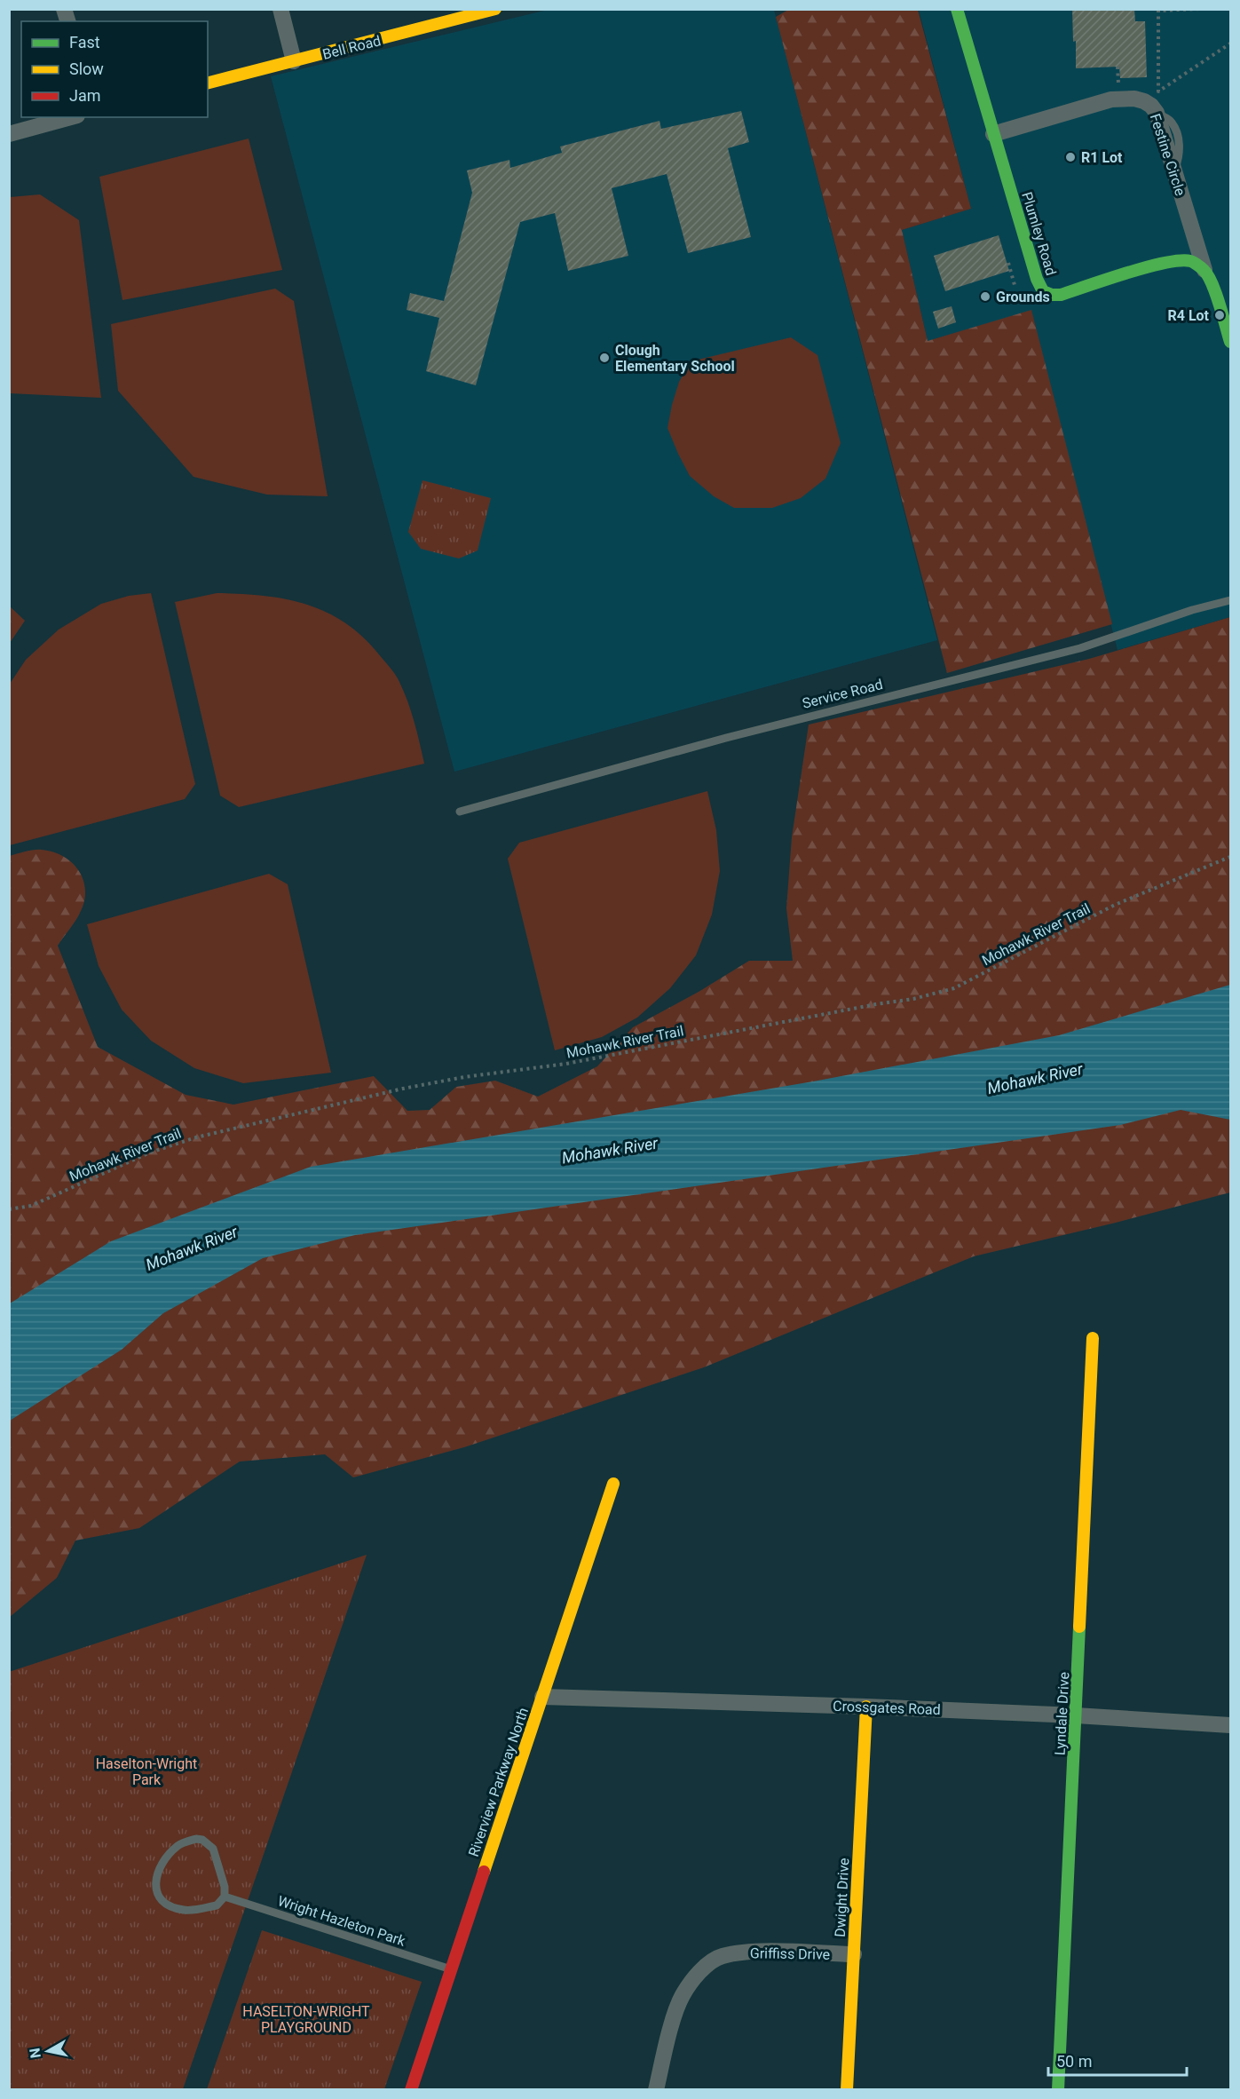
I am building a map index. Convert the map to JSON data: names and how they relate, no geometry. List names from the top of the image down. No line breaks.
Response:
{"streets":{"street":["Bell Road","Festine Circle","Plumley Road","Crossgates Road","Lyndale Drive","Riverview Parkway North","Dwight Drive","Griffiss Drive"],"lane":["Service Road","Wright Hazleton Park"],"path":["Mohawk River Trail"]},"crossings":[["Festine Circle","Plumley Road"],["Crossgates Road","Lyndale Drive"],["Crossgates Road","Riverview Parkway North"],["Crossgates Road","Dwight Drive"],["Riverview Parkway North","Wright Hazleton Park"],["Dwight Drive","Griffiss Drive"]],"water":["Mohawk River"],"parks":["Haselton-Wright Park","HASELTON-WRIGHT PLAYGROUND"],"places":["R1 Lot","Grounds","R4 Lot","Clough Elementary School"],"legend":["Fast","Slow","Jam"],"scale_bar":"50 m","north":"left"}
